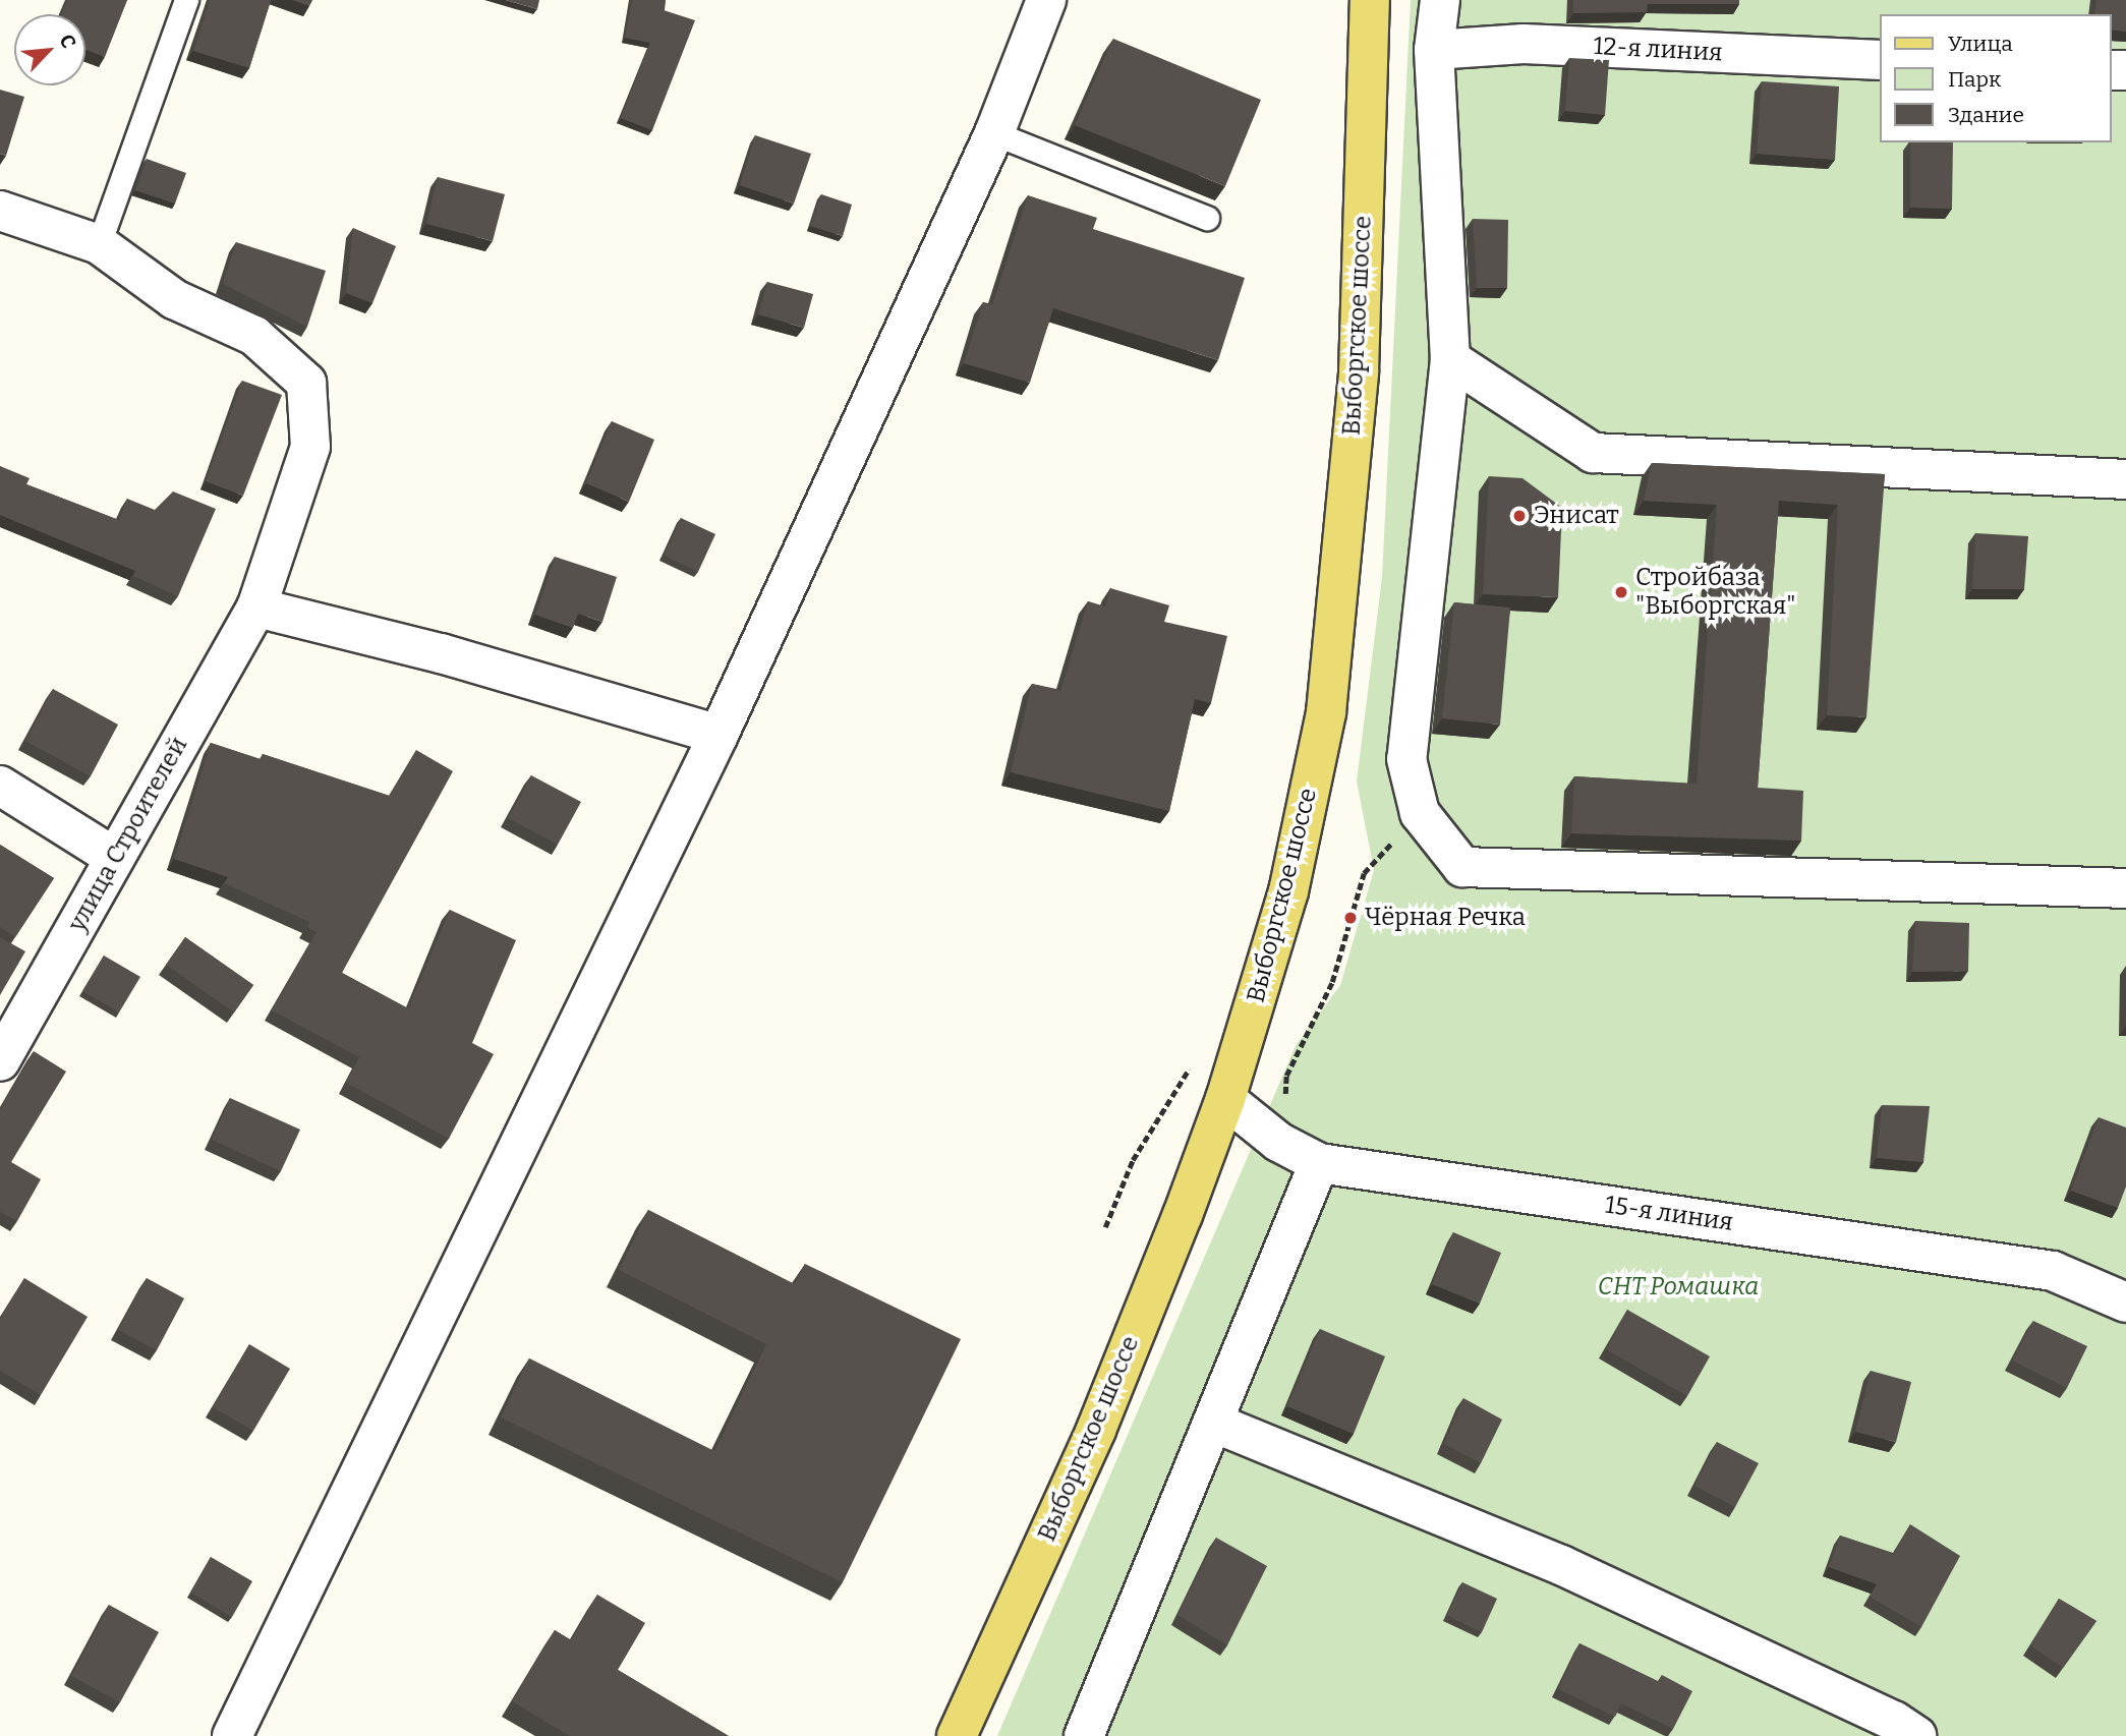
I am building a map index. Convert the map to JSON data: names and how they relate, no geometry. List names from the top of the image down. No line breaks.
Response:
{"streets":{"main road":["Выборгское шоссе"],"street":["12-я линия","улица Строителей","15-я линия"]},"crossings":[["Выборгское шоссе","15-я линия"]],"parks":["СНТ Ромашка"],"places":["Энисат","Стройбаза \"Выборгская\"","Чёрная Речка"],"legend":["Улица","Парк","Здание"],"north":"top right"}
